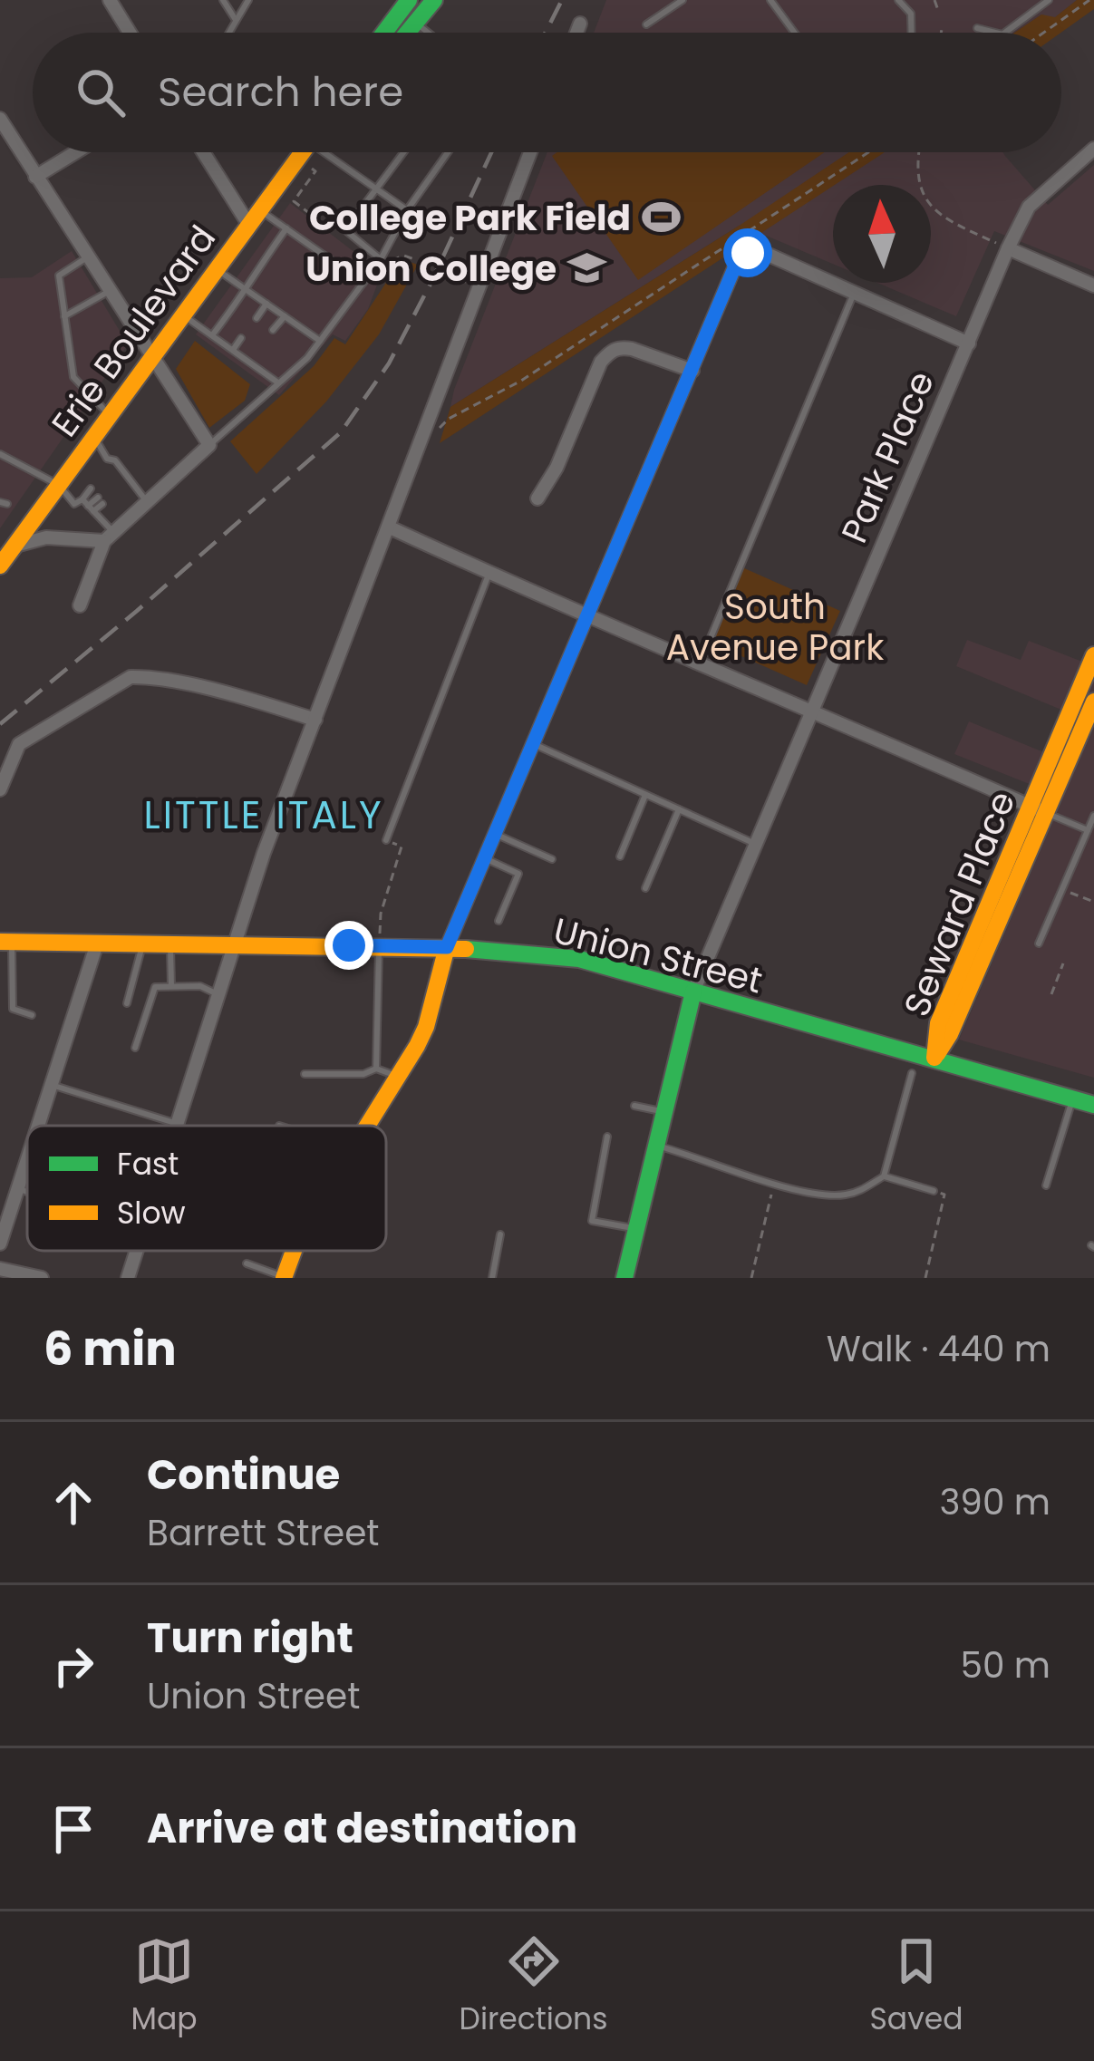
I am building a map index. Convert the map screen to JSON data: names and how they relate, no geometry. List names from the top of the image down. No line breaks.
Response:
{"streets":{"main road":["Erie Boulevard","Seward Place","Union Street"],"street":["Park Place"]},"crossings":[["Park Place","Union Street"],["Seward Place","Union Street"]],"districts":["LITTLE ITALY"],"parks":["South Avenue Park"],"places":{"sports":["College Park Field"],"school or university":["Union College"]},"legend":["Fast","Slow"],"north":"top","page":{"search":"Search here","heading":["6 min","Walk · 440 m"],"list":[["Continue","Barrett Street","390 m"],["Turn right","Union Street","50 m"],"Arrive at destination"],"nav":["Map","Directions","Saved"]}}
